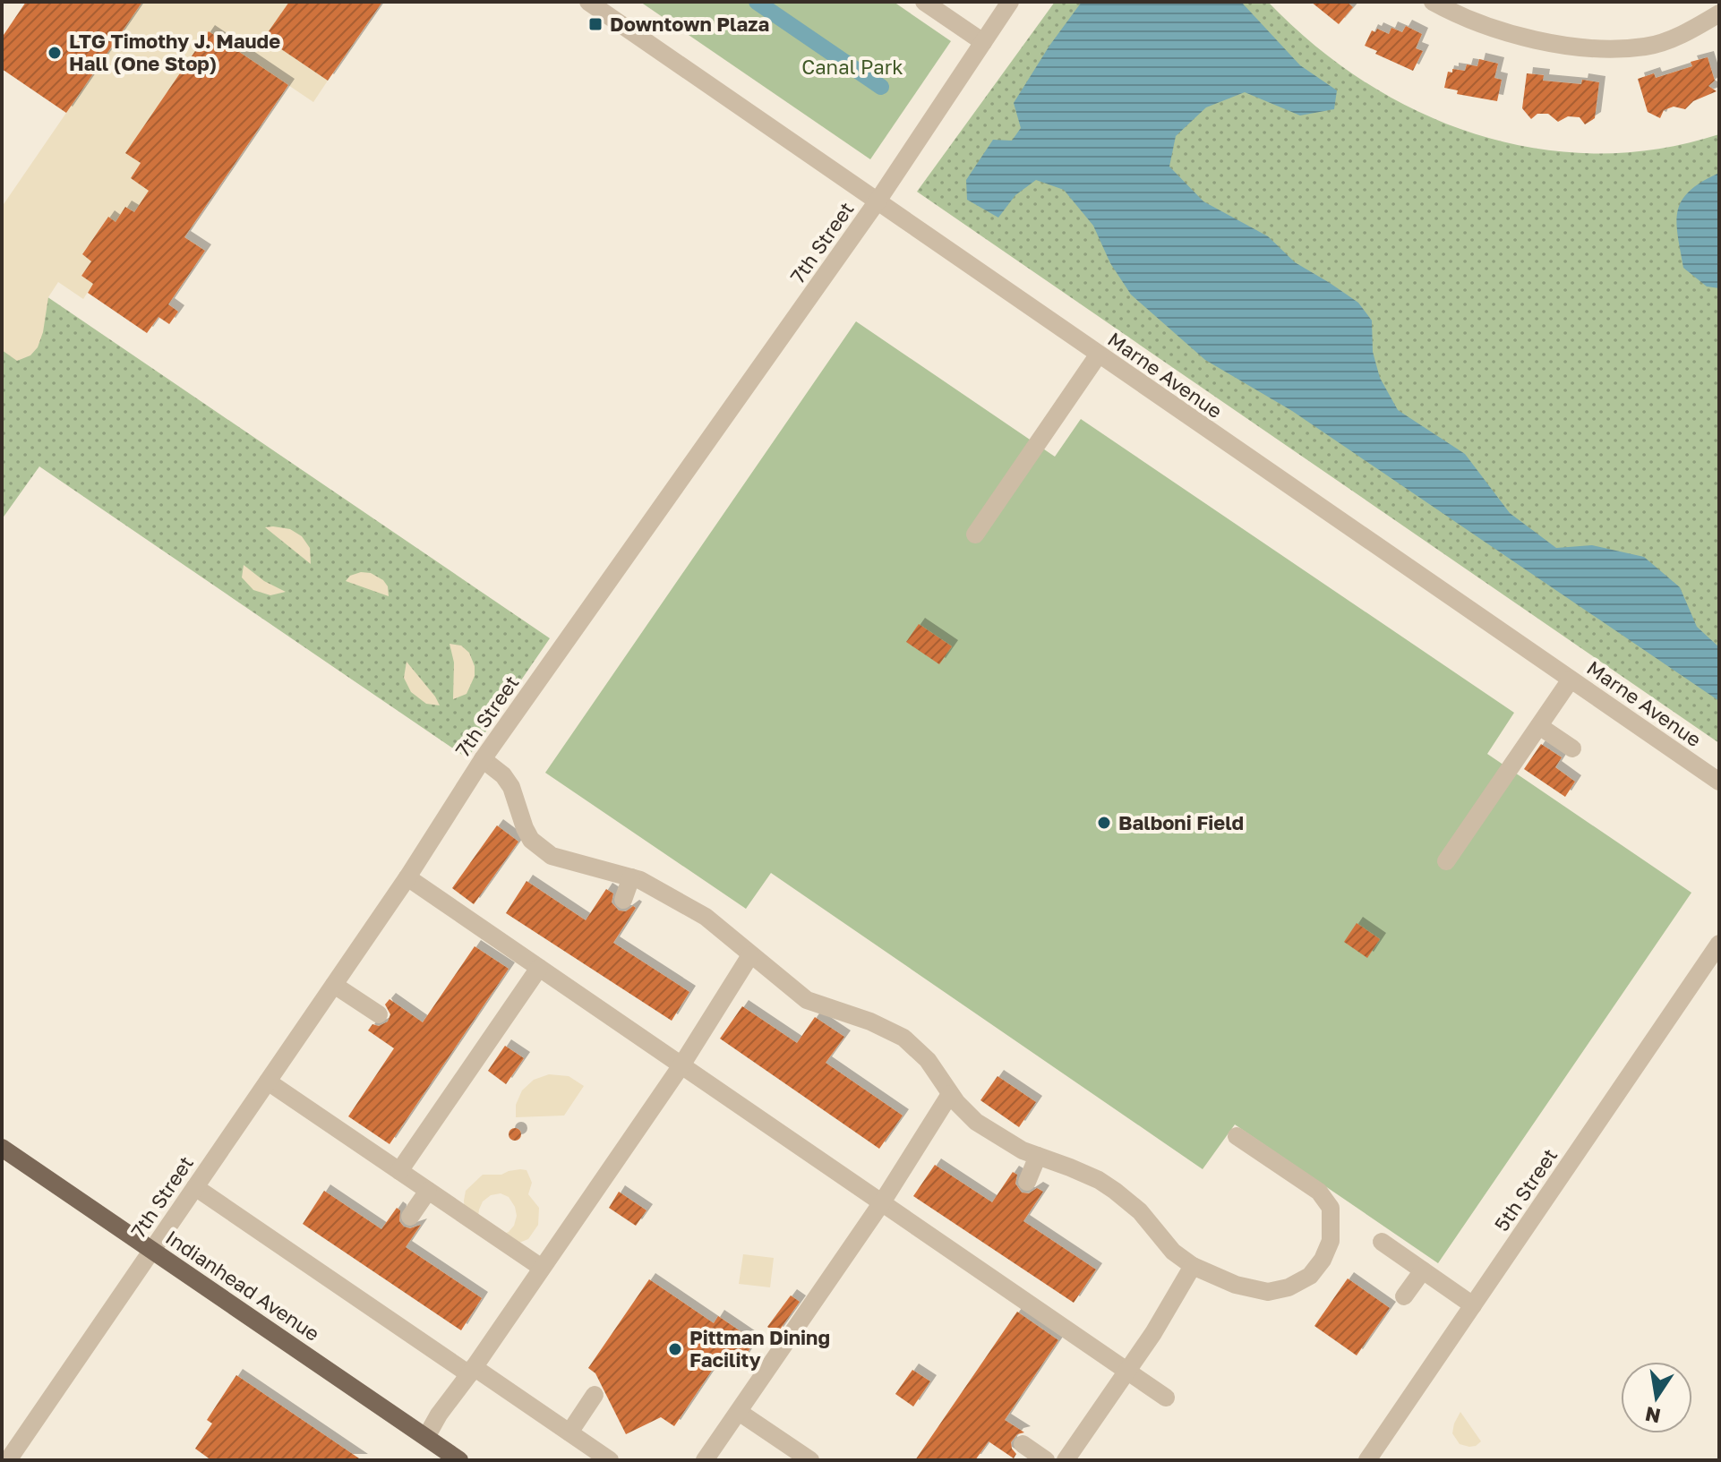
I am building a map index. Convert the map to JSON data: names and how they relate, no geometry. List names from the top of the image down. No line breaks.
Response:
{"streets":{"main road":["Indianhead Avenue"],"street":["7th Street","Marne Avenue","5th Street"]},"crossings":[["7th Street","Marne Avenue"],["7th Street","Indianhead Avenue"]],"parks":["Canal Park"],"places":{"transit":["Downtown Plaza"],"other":["LTG Timothy J. Maude Hall (One Stop)","Balboni Field","Pittman Dining Facility"]},"north":"bottom"}
